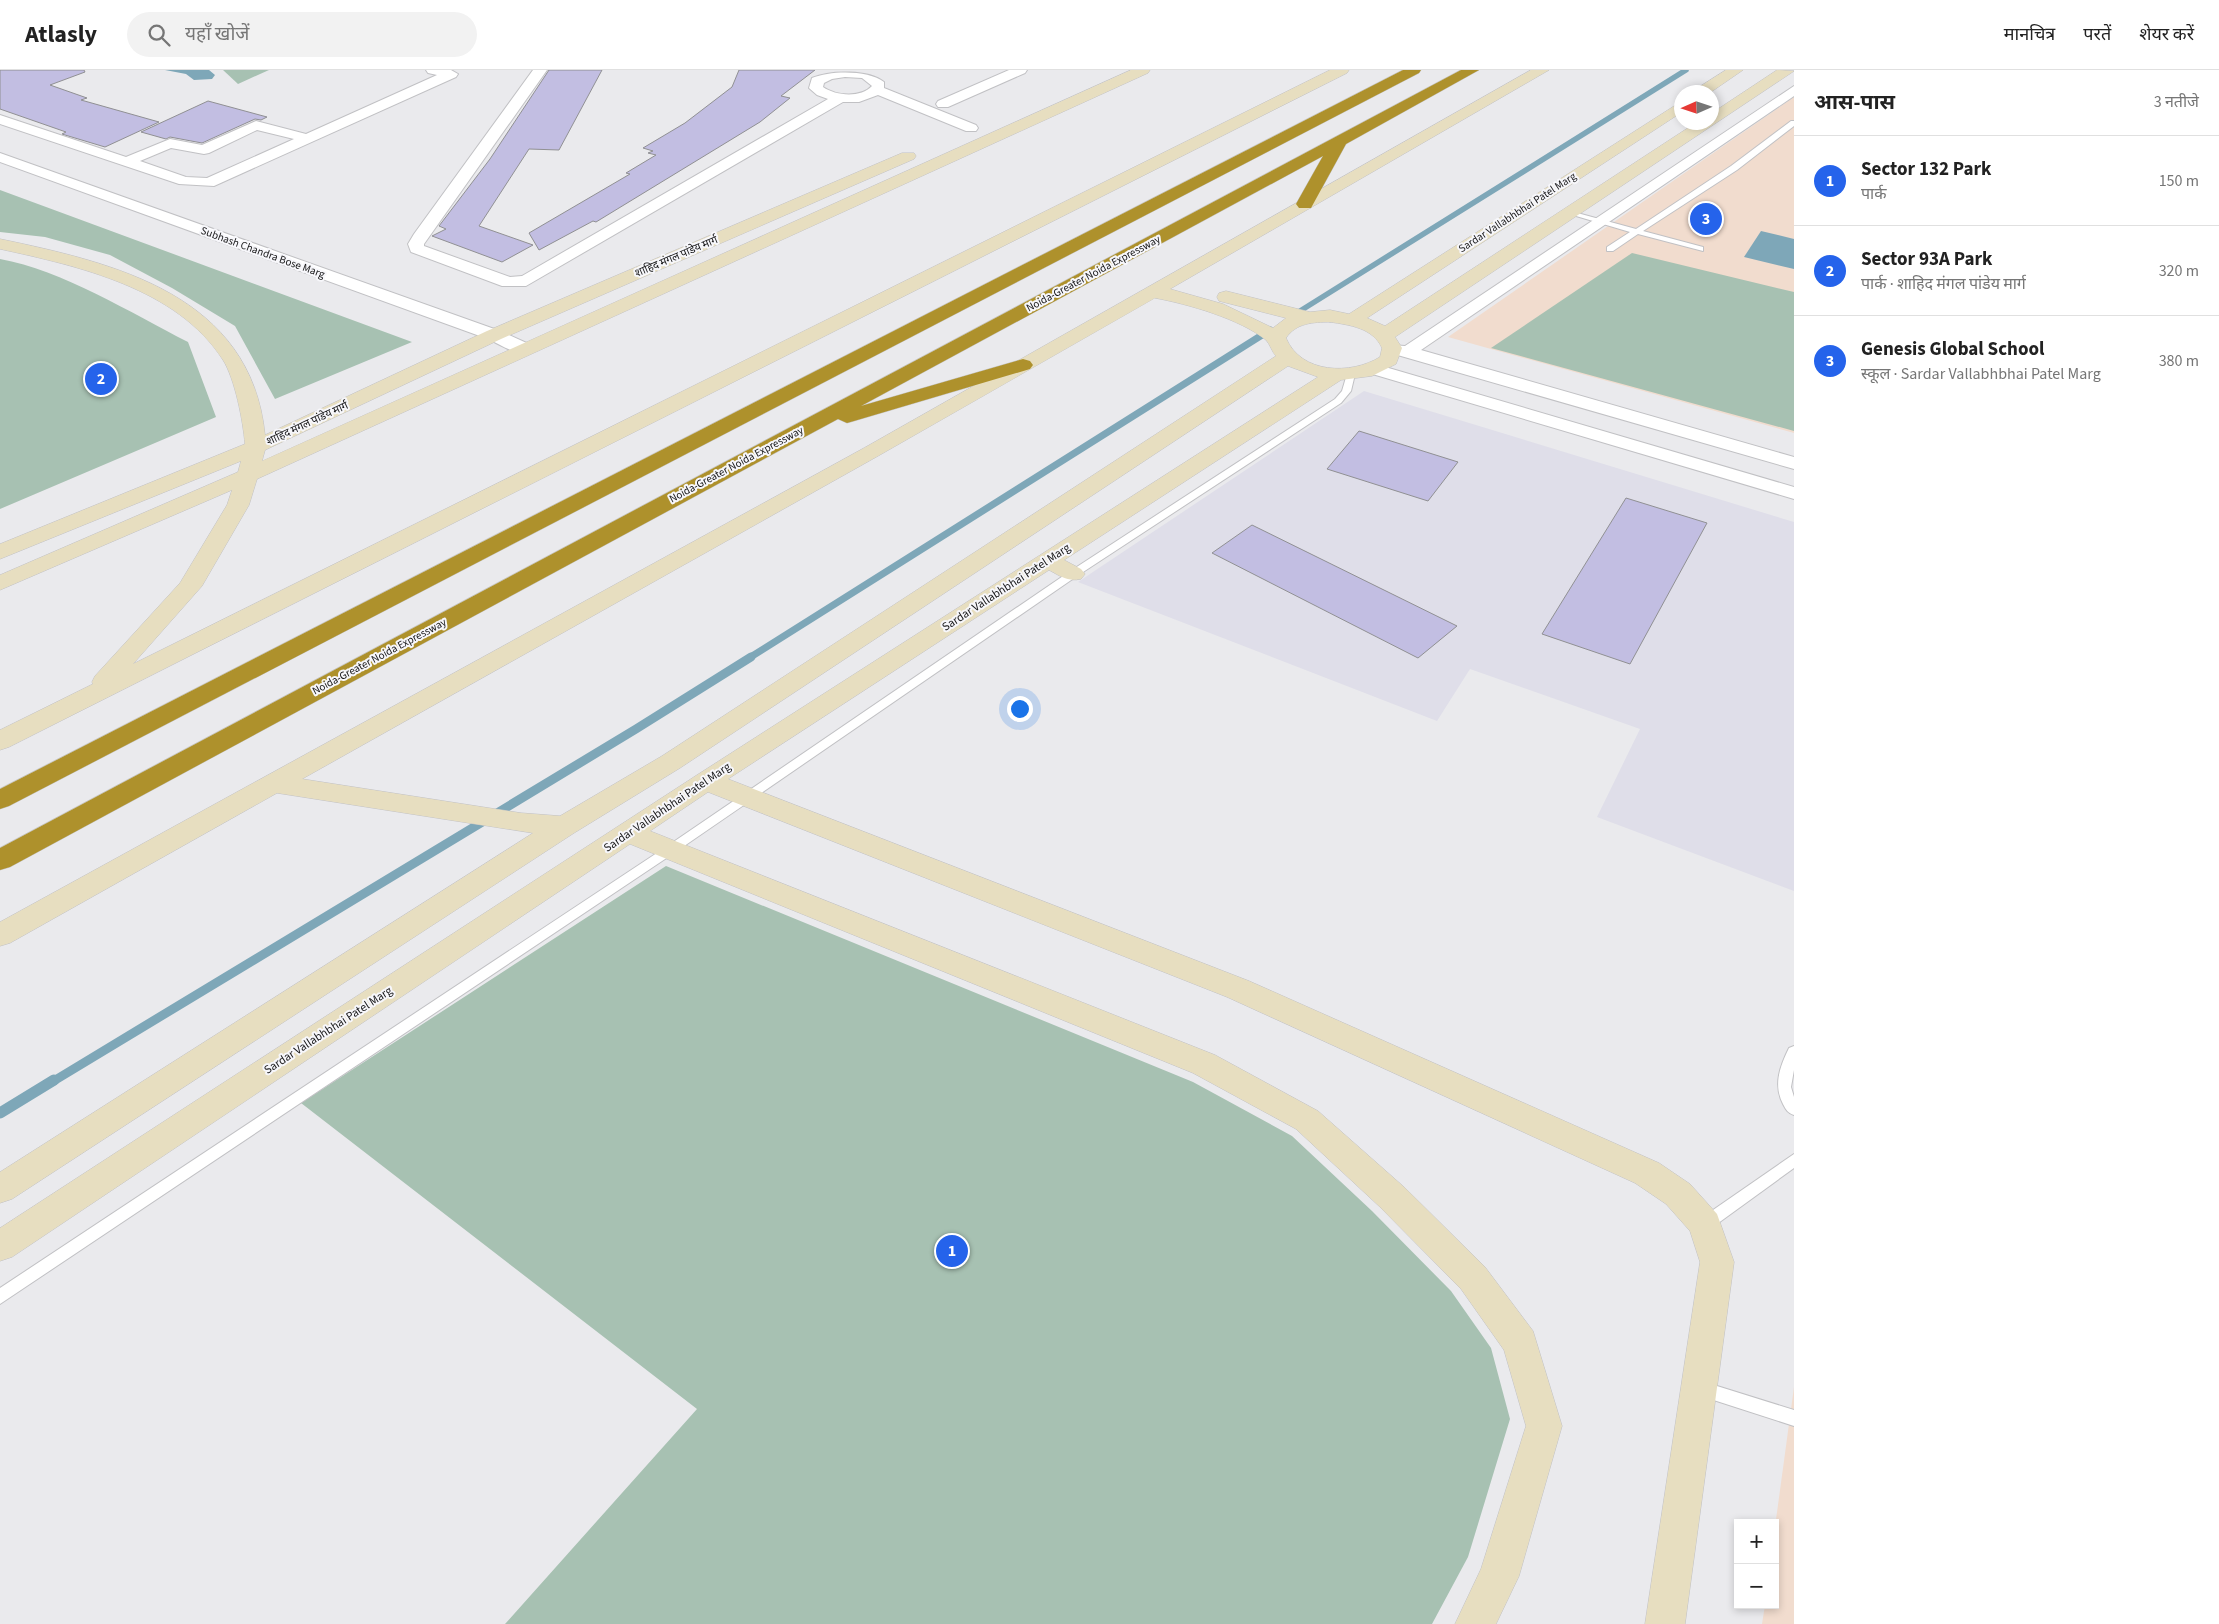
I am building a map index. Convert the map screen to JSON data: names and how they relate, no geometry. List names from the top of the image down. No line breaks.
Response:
{"streets":{"highway":["Noida-Greater Noida Expressway"],"street":["Sardar Vallabhbhai Patel Marg","Subhash Chandra Bose Marg","शाहिद मंगल पांडेय मार्ग"]},"crossings":[["Subhash Chandra Bose Marg","शाहिद मंगल पांडेय मार्ग"]],"north":"left","page":{"header":"Atlasly","search":"यहाँ खोजें","nav":["मानचित्र","परतें","शेयर करें"],"heading":["आस-पास","3 नतीजे"],"list":[{"mark":"1","name":"Sector 132 Park","note":"पार्क","value":"150 m"},{"mark":"2","name":"Sector 93A Park","note":"पार्क · शाहिद मंगल पांडेय मार्ग","value":"320 m"},{"mark":"3","name":"Genesis Global School","note":"स्कूल · Sardar Vallabhbhai Patel Marg","value":"380 m"}],"pins":["3","2","1"],"map_buttons":["+","−"]}}
